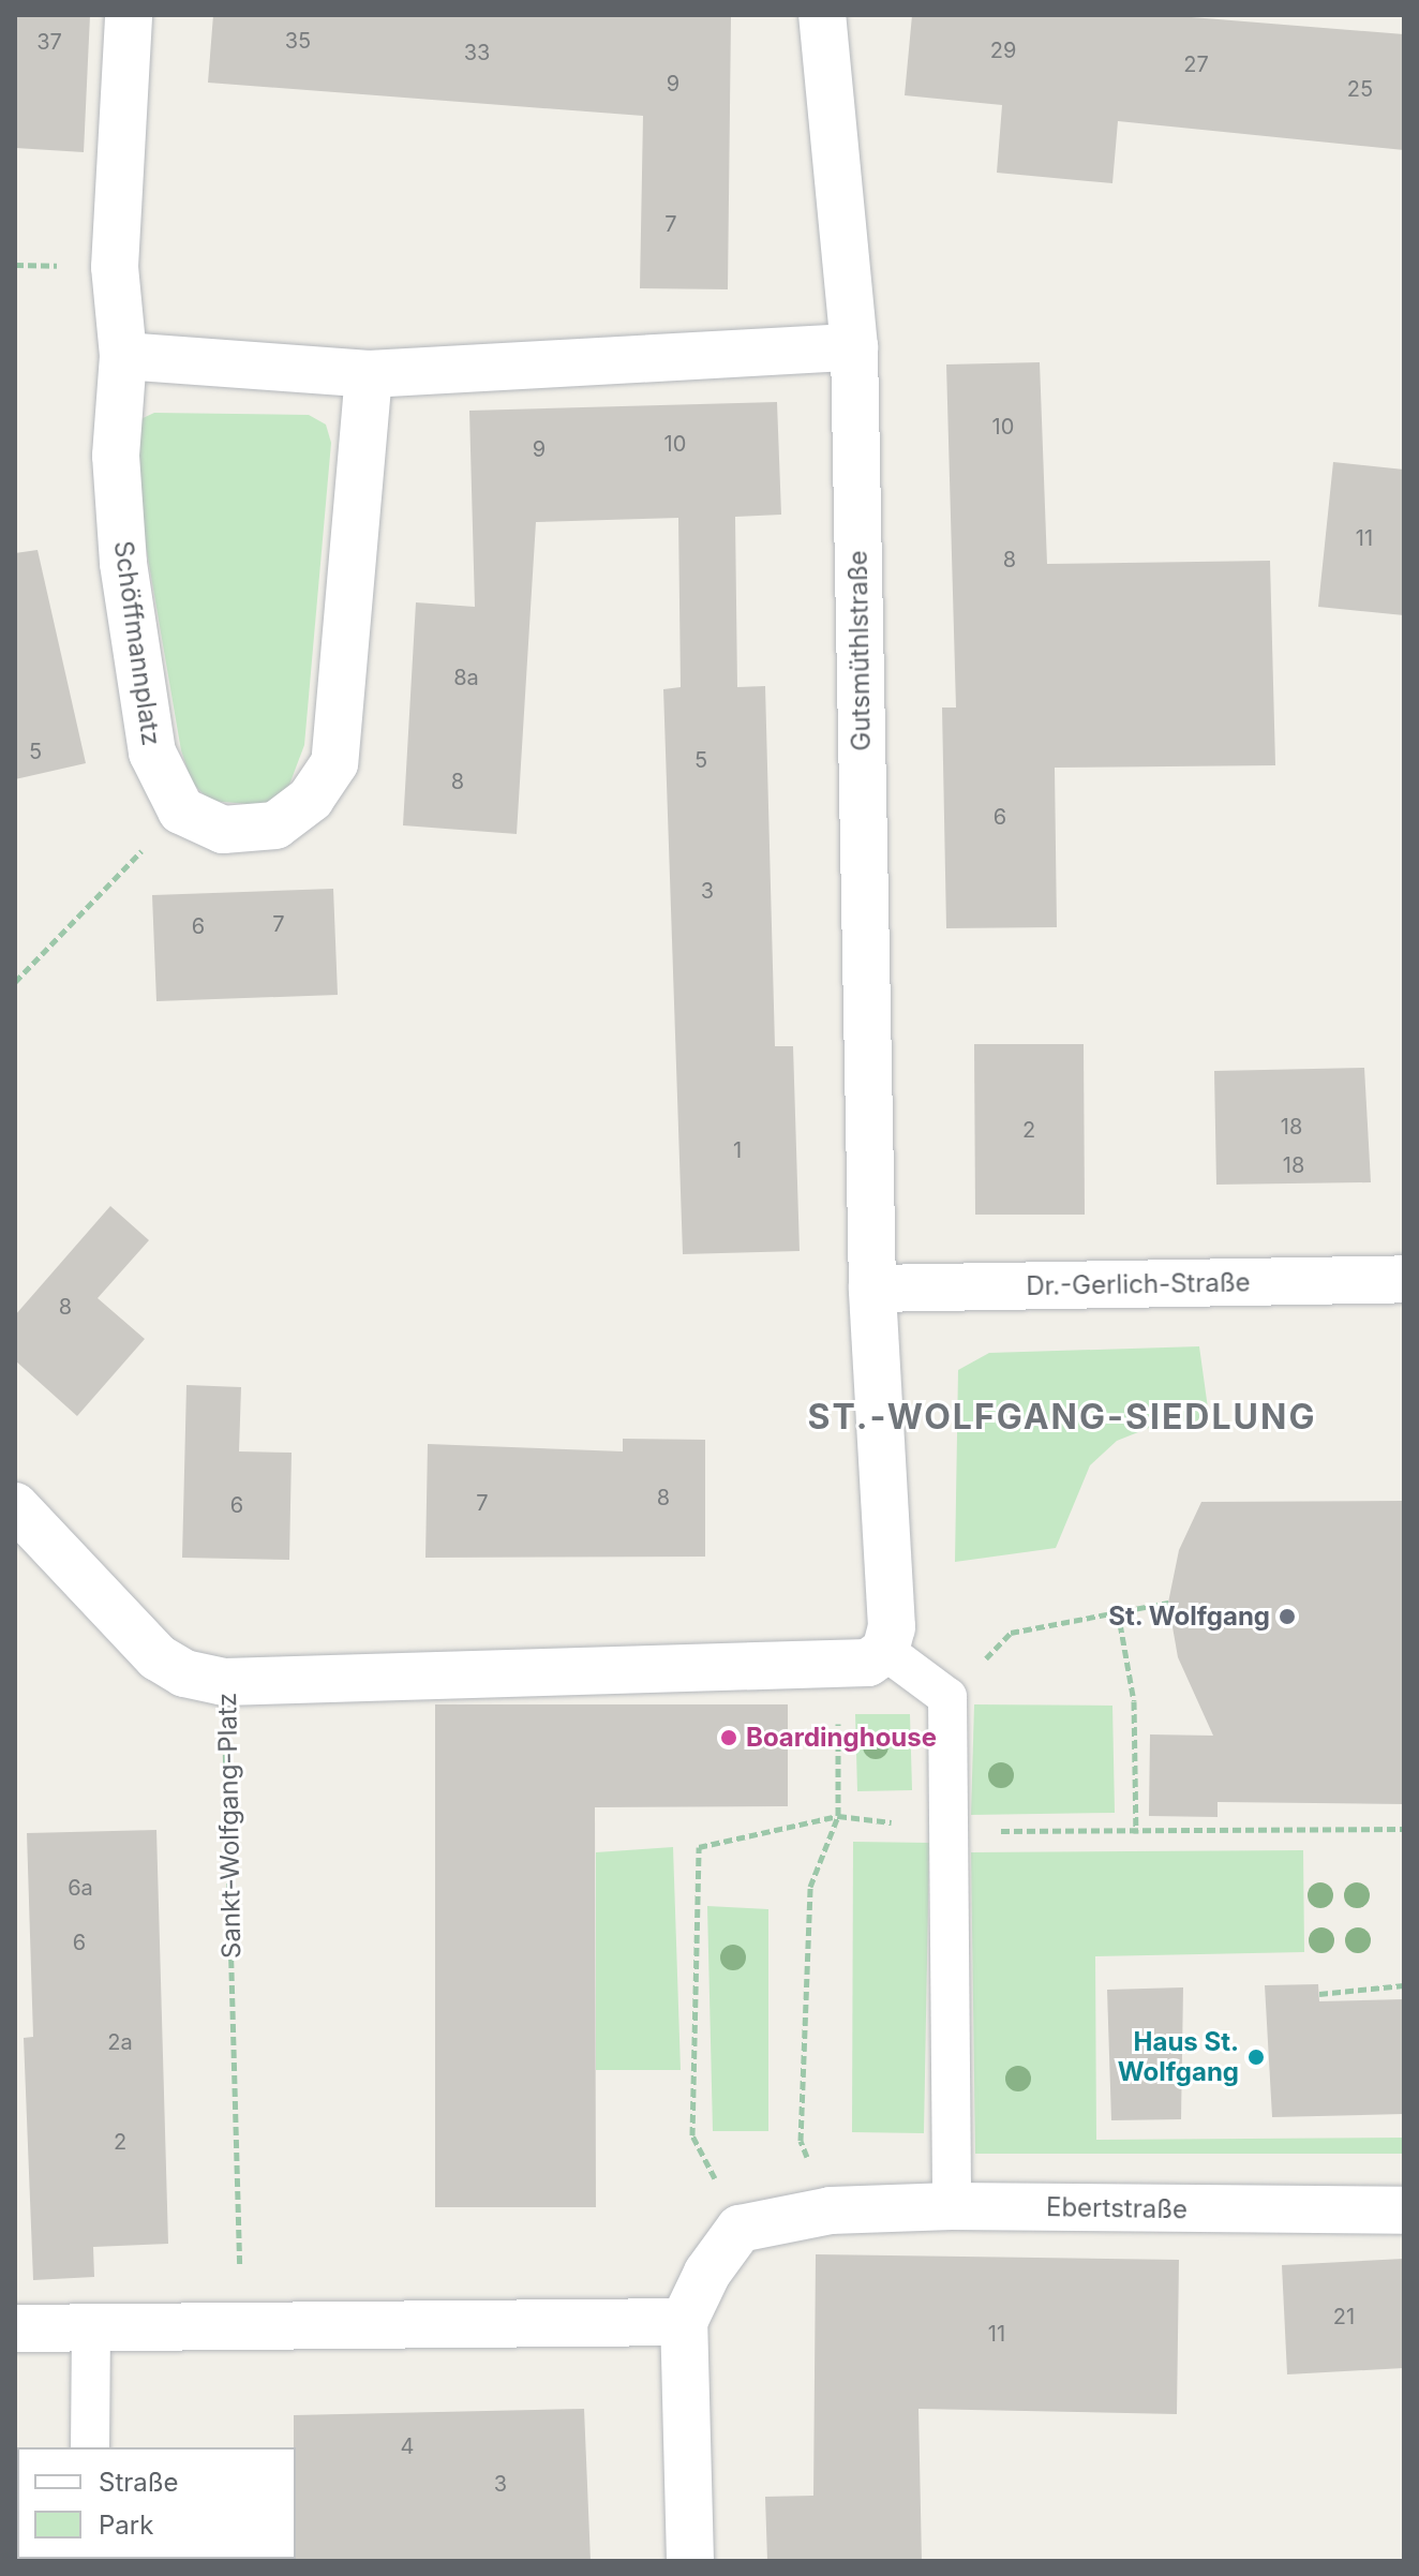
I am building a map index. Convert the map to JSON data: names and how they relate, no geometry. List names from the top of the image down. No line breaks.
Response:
{"streets":{"street":["Schöffmannplatz","Gutsmüthlstraße","Dr.-Gerlich-Straße","Sankt-Wolfgang-Platz","Ebertstraße"]},"crossings":[["Gutsmüthlstraße","Dr.-Gerlich-Straße"]],"districts":["ST.-WOLFGANG-SIEDLUNG"],"places":["St. Wolfgang","Boardinghouse","Haus St. Wolfgang"],"house_numbers":["35","37","29","33","27","9","25","7","10","10","9","11","8","8a","5","5","8","6","3","7","6","18","2","1","18","8","8","7","6","6a","6","2a","2","21","11","4","3"],"legend":["Straße","Park"]}
